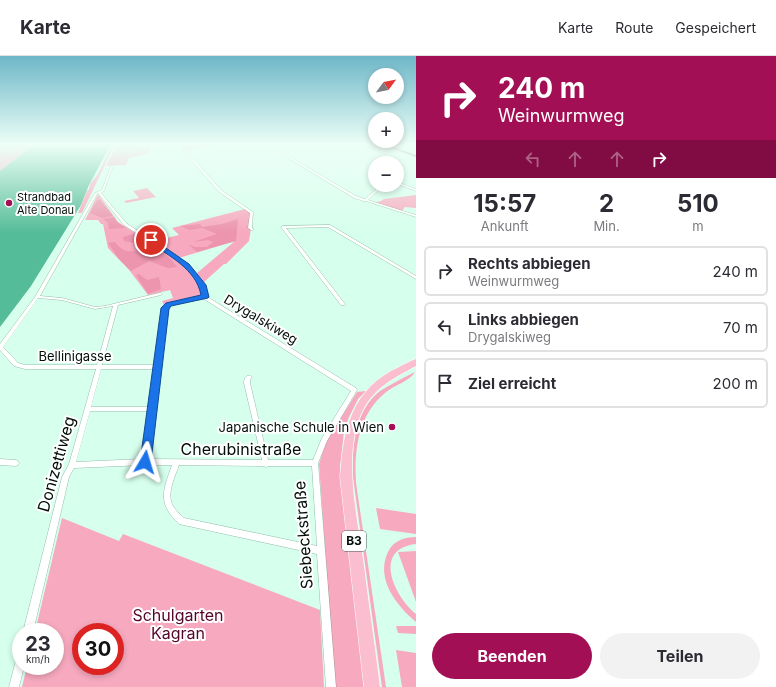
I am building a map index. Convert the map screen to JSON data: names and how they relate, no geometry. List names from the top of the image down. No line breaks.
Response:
{"streets":{"main road":["B3"],"street":["Drygalskiweg","Bellinigasse","Cherubinistraße","Donizettiweg","Siebeckstraße"]},"crossings":[["Drygalskiweg","Siebeckstraße"],["Bellinigasse","Donizettiweg"],["Cherubinistraße","Donizettiweg"],["Cherubinistraße","Siebeckstraße"]],"parks":["Schulgarten Kagran"],"places":["Strandbad Alte Donau","Japanische Schule in Wien"],"north":"top right","page":{"header":"Karte","nav":["Karte","Route","Gespeichert"],"turn":["240 m","Weinwurmweg"],"map_buttons":["+","−"],"eta":["15:57","Ankunft","2","Min.","510","m"],"list":[{"name":"Rechts abbiegen","note":"Weinwurmweg","value":"240 m"},{"name":"Links abbiegen","note":"Drygalskiweg","value":"70 m"},{"name":"Ziel erreicht","value":"200 m"}],"speed":"23 km/h","limit":"30","buttons":["Beenden","Teilen"]}}
